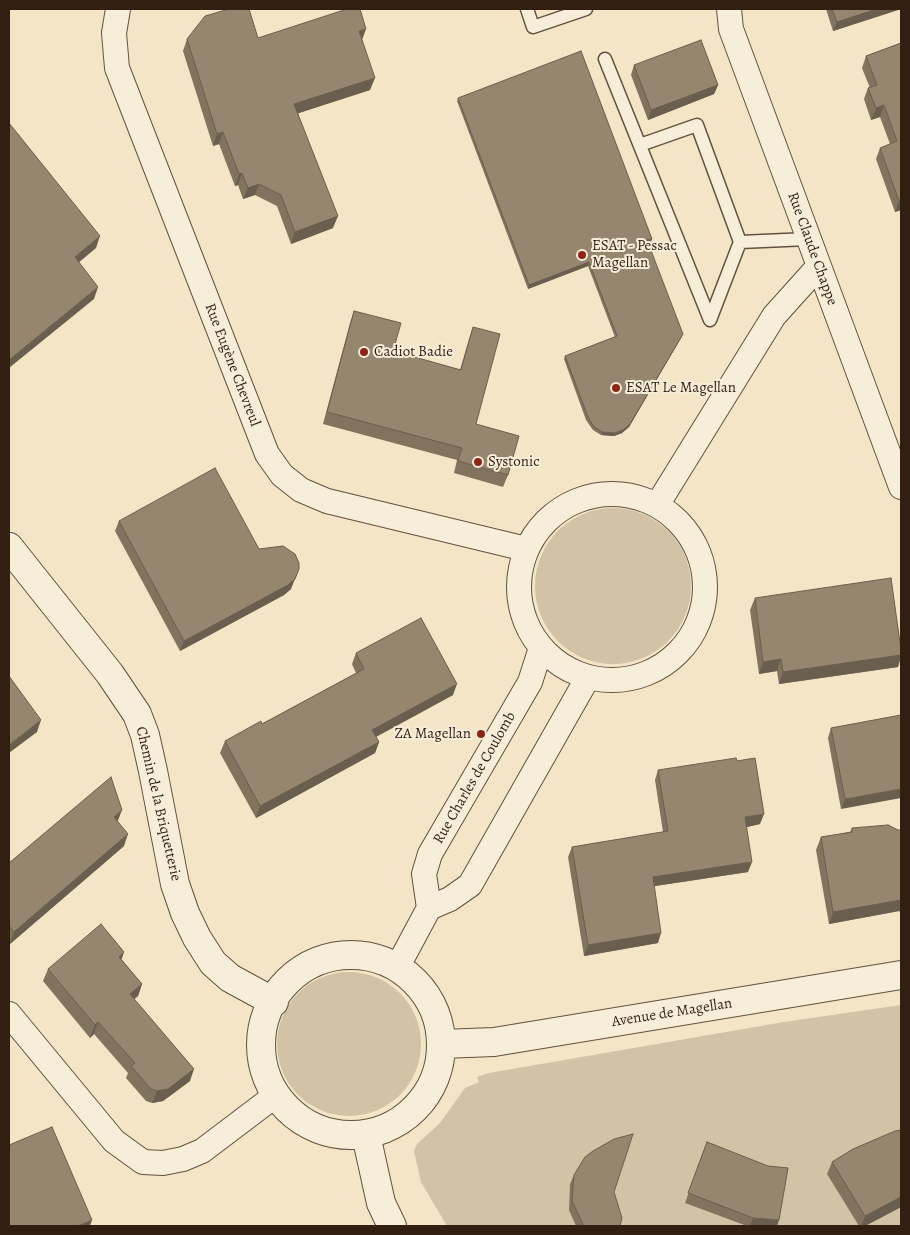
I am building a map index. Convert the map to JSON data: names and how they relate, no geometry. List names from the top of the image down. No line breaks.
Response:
{"streets":{"street":["Rue Claude Chappe","Rue Eugène Chevreul","Rue Charles de Coulomb","Chemin de la Briquetterie","Avenue de Magellan"]},"places":["ESAT - Pessac Magellan","Cadiot Badie","ESAT Le Magellan","Systonic","ZA Magellan"]}
